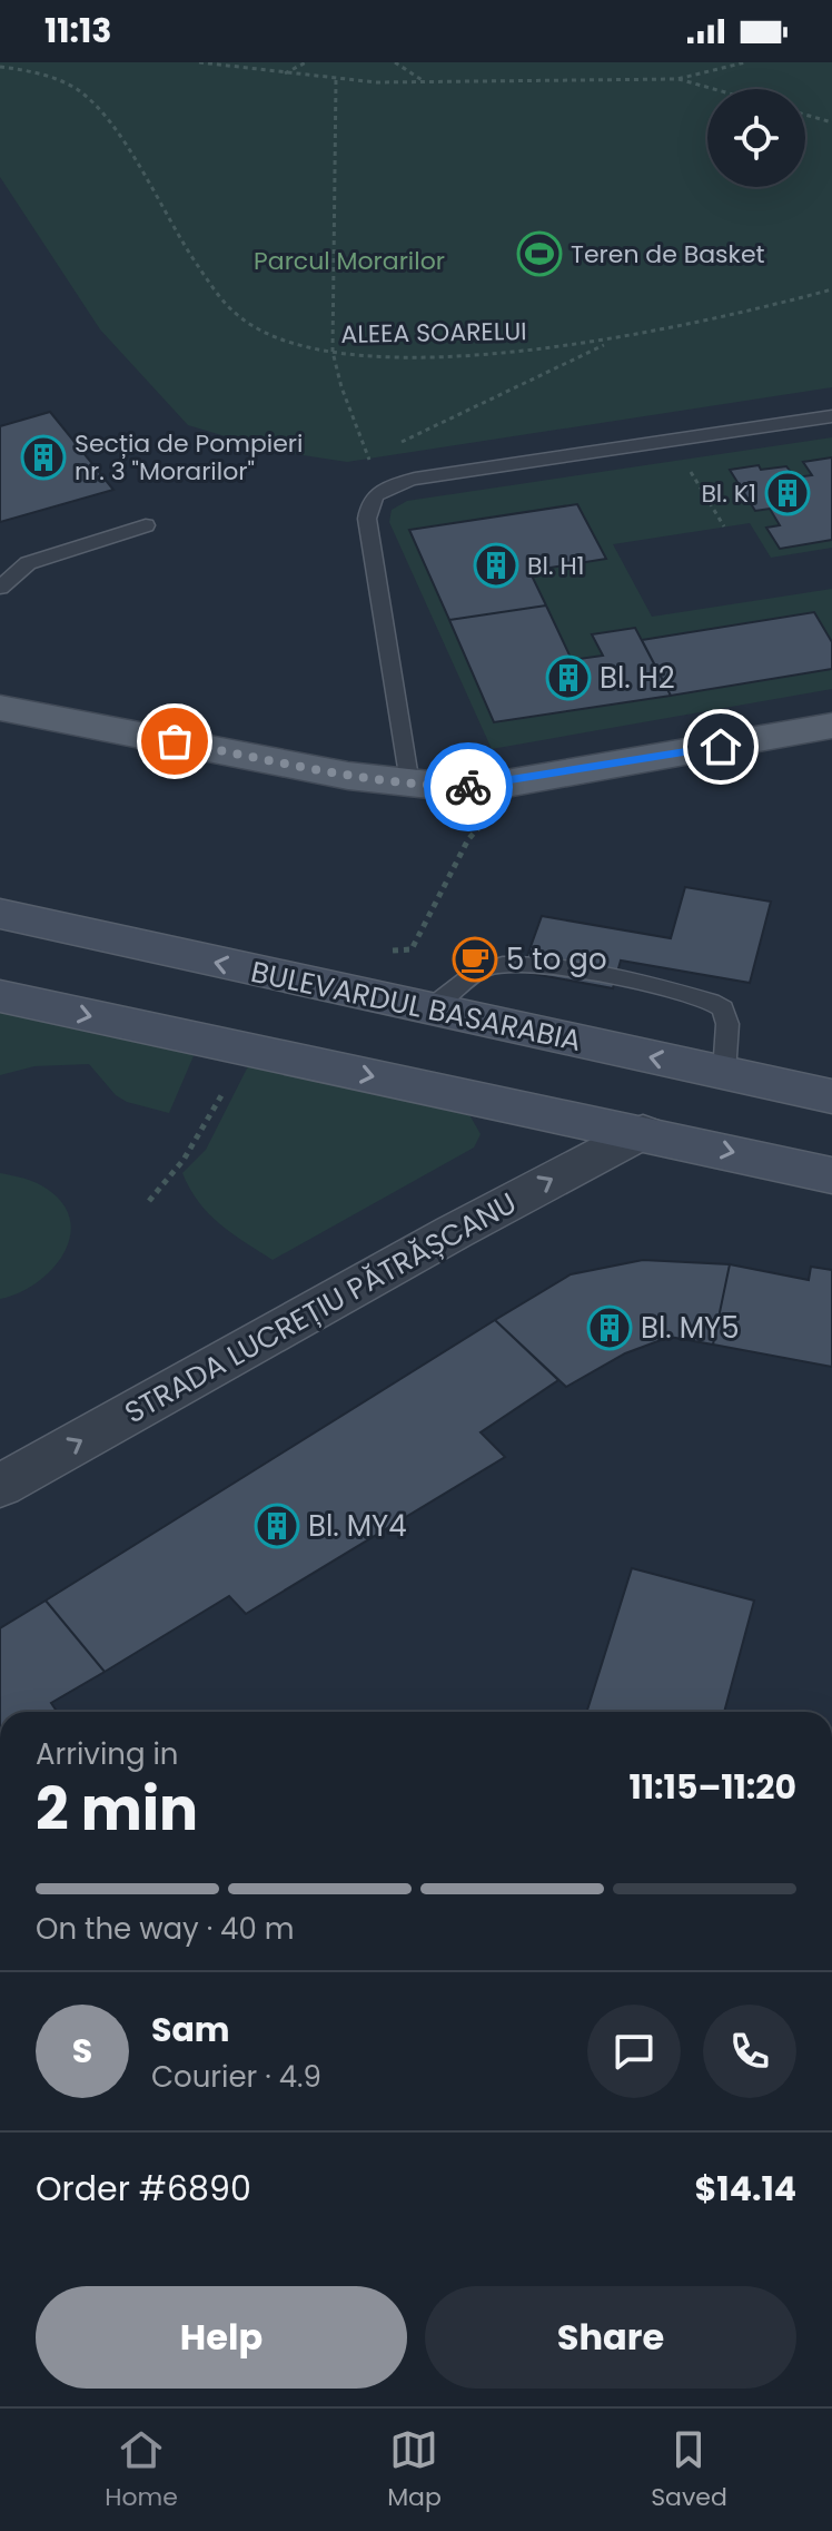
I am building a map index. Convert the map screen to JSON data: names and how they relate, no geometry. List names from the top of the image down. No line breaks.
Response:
{"streets":{"main road":["BULEVARDUL BASARABIA"],"street":["STRADA LUCREȚIU PĂTRĂȘCANU"],"path":["ALEEA SOARELUI"]},"one_way":["STRADA LUCREȚIU PĂTRĂȘCANU"],"parks":["Parcul Morarilor"],"places":{"sports":["Teren de Basket"],"building":["Secția de Pompieri nr. 3 \"Morarilor\"","Bl. K1","Bl. H1","Bl. H2","Bl. MY5","Bl. MY4"],"cafe":["5 to go"]},"page":{"status":"11:13","heading":["2 min","Arriving in","11:15–11:20"],"panel":["Sam","Courier · 4.9","Order #6890","$14.14"],"bar":"On the way · 40 m","round":"S","buttons":["Help","Share"],"tabs":["Home","Map","Saved"]}}
